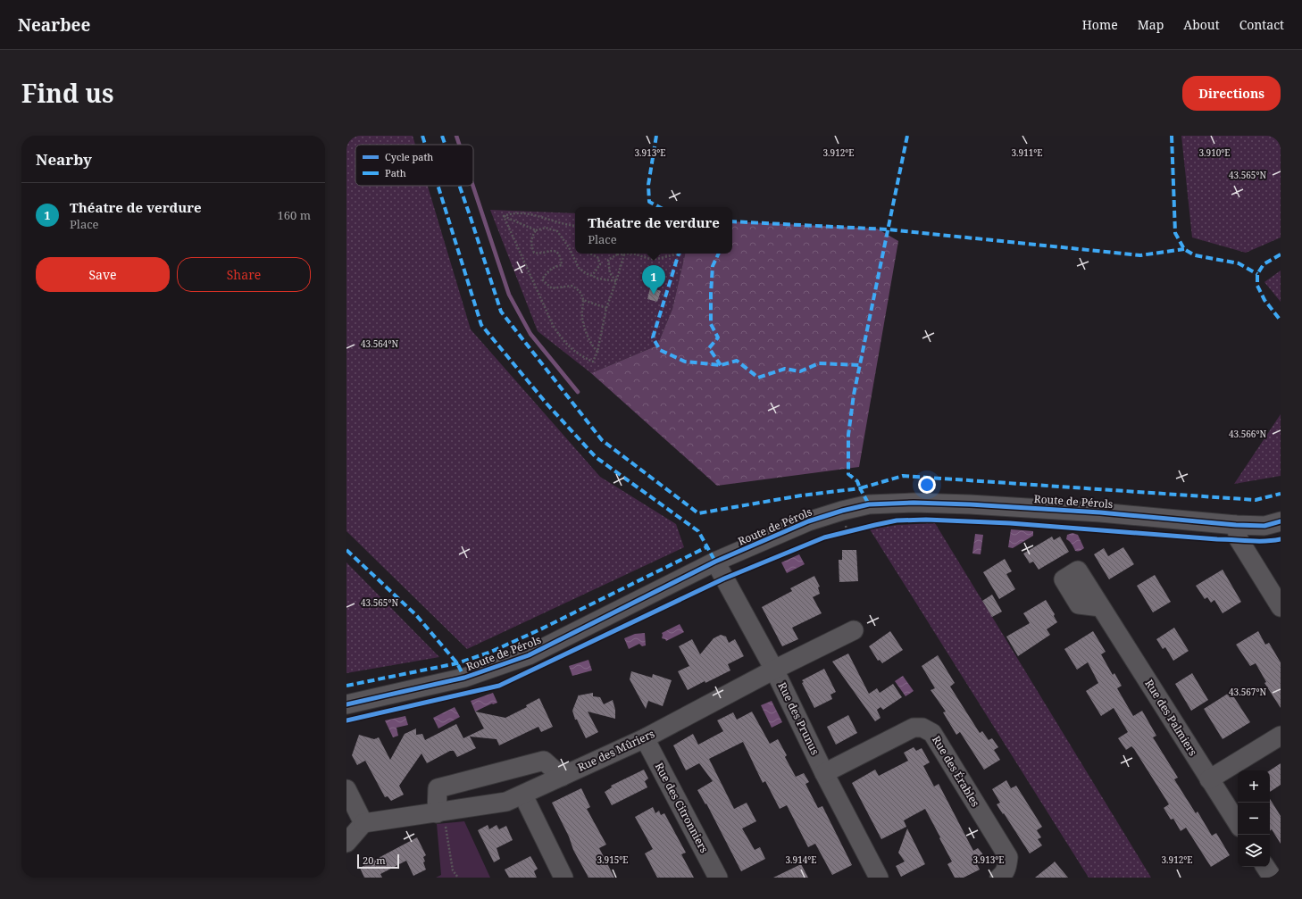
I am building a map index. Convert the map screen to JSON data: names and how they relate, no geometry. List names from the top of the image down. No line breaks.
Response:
{"streets":{"street":["Route de Pérols","Rue des Palmiers","Rue des Prunus","Rue des Mûriers","Rue des Érables","Rue des Citronniers"]},"crossings":[["Route de Pérols","Rue des Prunus"],["Rue des Prunus","Rue des Mûriers"],["Rue des Prunus","Rue des Érables"],["Rue des Mûriers","Rue des Citronniers"]],"legend":["Cycle path","Path"],"scale_bar":"20 m","page":{"header":"Nearbee","nav":["Home","Map","About","Contact"],"title":"Find us","buttons":["Directions",["Save","Share"]],"heading":"Nearby","list":[{"mark":"1","name":"Théatre de verdure","note":"Place","value":"160 m"}],"popup":["Théatre de verdure","Place"],"pins":"1","map_buttons":["+","−"],"scale":"20 m"},"coordinates":["3.913°E","3.912°E","3.911°E","3.910°E","43.565°N","43.564°N","43.566°N","43.567°N","3.914°E","3.915°E"]}
